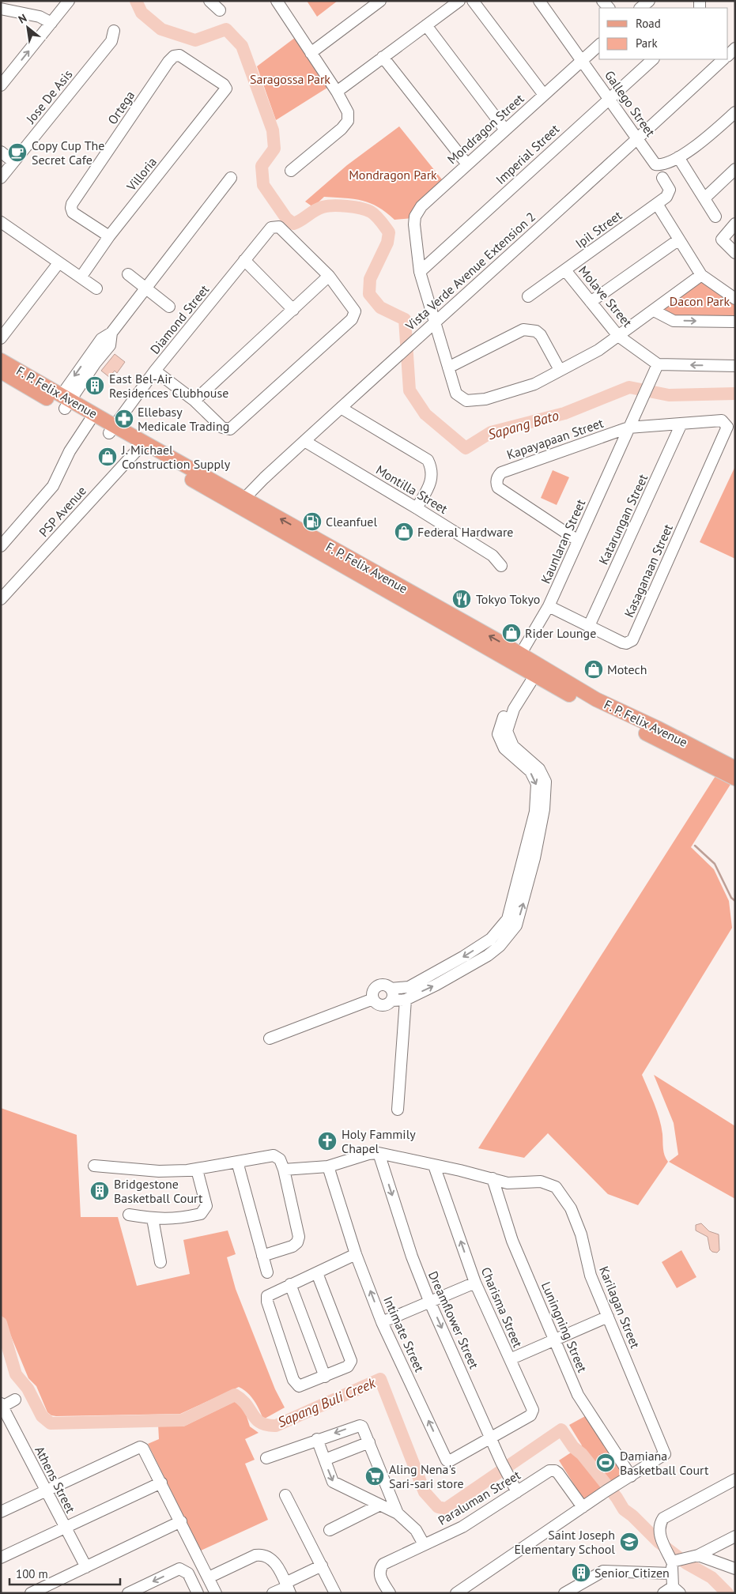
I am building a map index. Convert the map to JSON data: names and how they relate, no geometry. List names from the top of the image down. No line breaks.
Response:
{"streets":{"main road":["F. P. Felix Avenue"],"street":["Jose De Asis","Gallego Street","Ortega","Mondragon Street","Imperial Street","Villoria","Ipil Street","Vista Verde Avenue Extension 2","Molave Street","Diamond Street","Kapayapaan Street","Montilla Street","PSP Avenue","Katarungan Street","Kaunlaran Street","Kasaganaan Street","Charisma Street","Karilagan Street","Dreamflower Street","Luningning Street","Intimate Street","Athens Street","Paraluman Street"]},"crossings":[["Gallego Street","Mondragon Street"],["Gallego Street","Imperial Street"],["Gallego Street","Vista Verde Avenue Extension 2"],["Ortega","Villoria"],["Mondragon Street","Imperial Street"],["Mondragon Street","Vista Verde Avenue Extension 2"],["Mondragon Street","Molave Street"],["Ipil Street","Molave Street"],["Vista Verde Avenue Extension 2","F. P. Felix Avenue"],["Vista Verde Avenue Extension 2","Montilla Street"],["Molave Street","Kaunlaran Street"],["Diamond Street","F. P. Felix Avenue"],["F. P. Felix Avenue","PSP Avenue"],["F. P. Felix Avenue","Kaunlaran Street"],["Kapayapaan Street","Katarungan Street"],["Kapayapaan Street","Kaunlaran Street"],["Kapayapaan Street","Kasaganaan Street"],["Katarungan Street","Kasaganaan Street"],["Kaunlaran Street","Kasaganaan Street"],["Charisma Street","Dreamflower Street"],["Charisma Street","Intimate Street"],["Karilagan Street","Luningning Street"],["Dreamflower Street","Intimate Street"],["Dreamflower Street","Paraluman Street"]],"one_way":["Charisma Street","Dreamflower Street"],"water":["Sapang Bato","Sapang Buli Creek"],"parks":["Saragossa Park","Mondragon Park","Dacon Park"],"places":{"cafe":["Copy Cup The Secret Cafe"],"building":["East Bel-Air Residences Clubhouse","Bridgestone Basketball Court","Senior Citizen"],"pharmacy":["Ellebasy Medicale Trading"],"shop":["J. Michael Construction Supply","Federal Hardware","Rider Lounge","Motech"],"fuel station":["Cleanfuel"],"restaurant":["Tokyo Tokyo"],"church":["Holy Fammily Chapel"],"sports":["Damiana Basketball Court"],"supermarket":["Aling Nena's Sari-sari store"],"school or university":["Saint Joseph Elementary School"]},"legend":["Road","Park"],"scale_bar":"100 m","north":"top left"}
